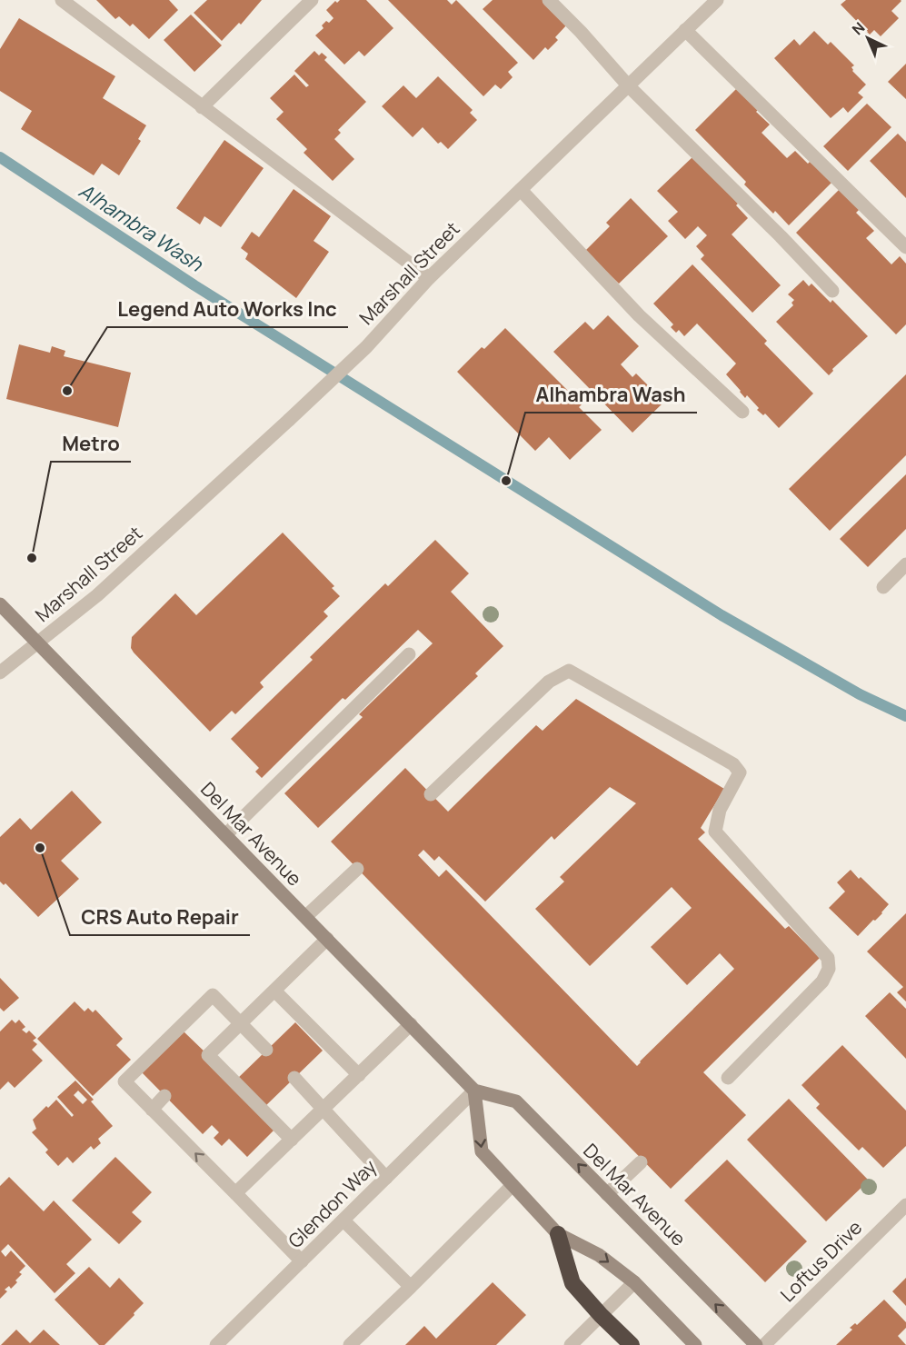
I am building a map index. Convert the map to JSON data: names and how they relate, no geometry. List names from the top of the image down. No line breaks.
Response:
{"streets":{"main road":["Del Mar Avenue"],"street":["Marshall Street","Glendon Way","Loftus Drive"]},"crossings":[["Marshall Street","Del Mar Avenue"],["Del Mar Avenue","Glendon Way"]],"water":["Alhambra Wash"],"places":["Legend Auto Works Inc","Alhambra Wash","Metro","CRS Auto Repair"],"north":"top left"}
